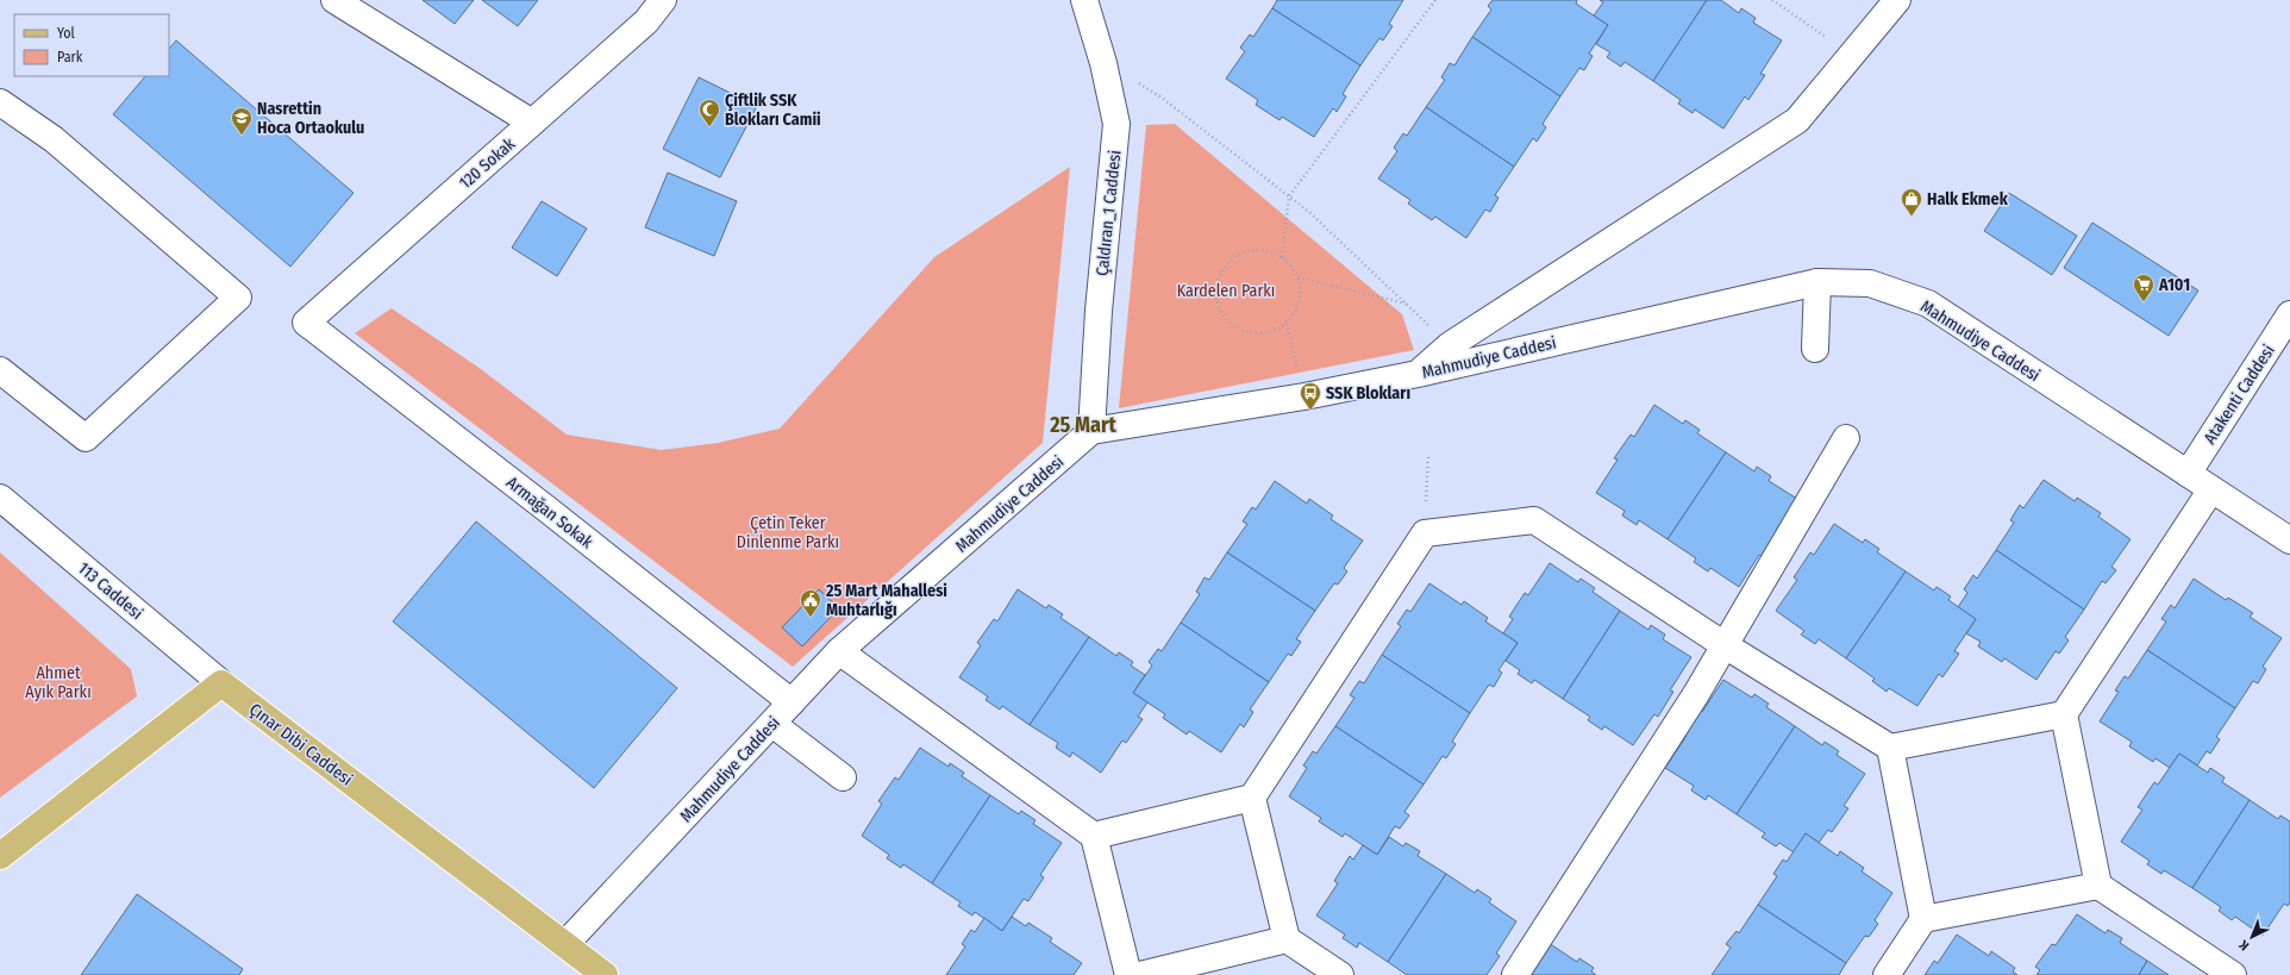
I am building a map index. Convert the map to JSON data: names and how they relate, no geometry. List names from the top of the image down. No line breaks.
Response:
{"streets":{"main road":["Çınar Dibi Caddesi"],"street":["120 Sokak","Çaldıran_1 Caddesi","Mahmudiye Caddesi","Atakenti Caddesi","Armağan Sokak","113 Caddesi"]},"crossings":[["120 Sokak","Armağan Sokak"],["Çaldıran_1 Caddesi","Mahmudiye Caddesi"],["Mahmudiye Caddesi","Atakenti Caddesi"],["Mahmudiye Caddesi","Armağan Sokak"],["Mahmudiye Caddesi","Çınar Dibi Caddesi"],["113 Caddesi","Çınar Dibi Caddesi"]],"districts":["25 Mart"],"parks":["Kardelen Parkı","Çetin Teker Dinlenme Parkı","Ahmet Ayık Parkı"],"places":{"mosque":["Çiftlik SSK Blokları Camii"],"school or university":["Nasrettin Hoca Ortaokulu"],"shop":["Halk Ekmek"],"supermarket":["A101"],"bus stop":["SSK Blokları"],"public building":["25 Mart Mahallesi Muhtarlığı"]},"legend":["Yol","Park"],"north":"bottom left"}
